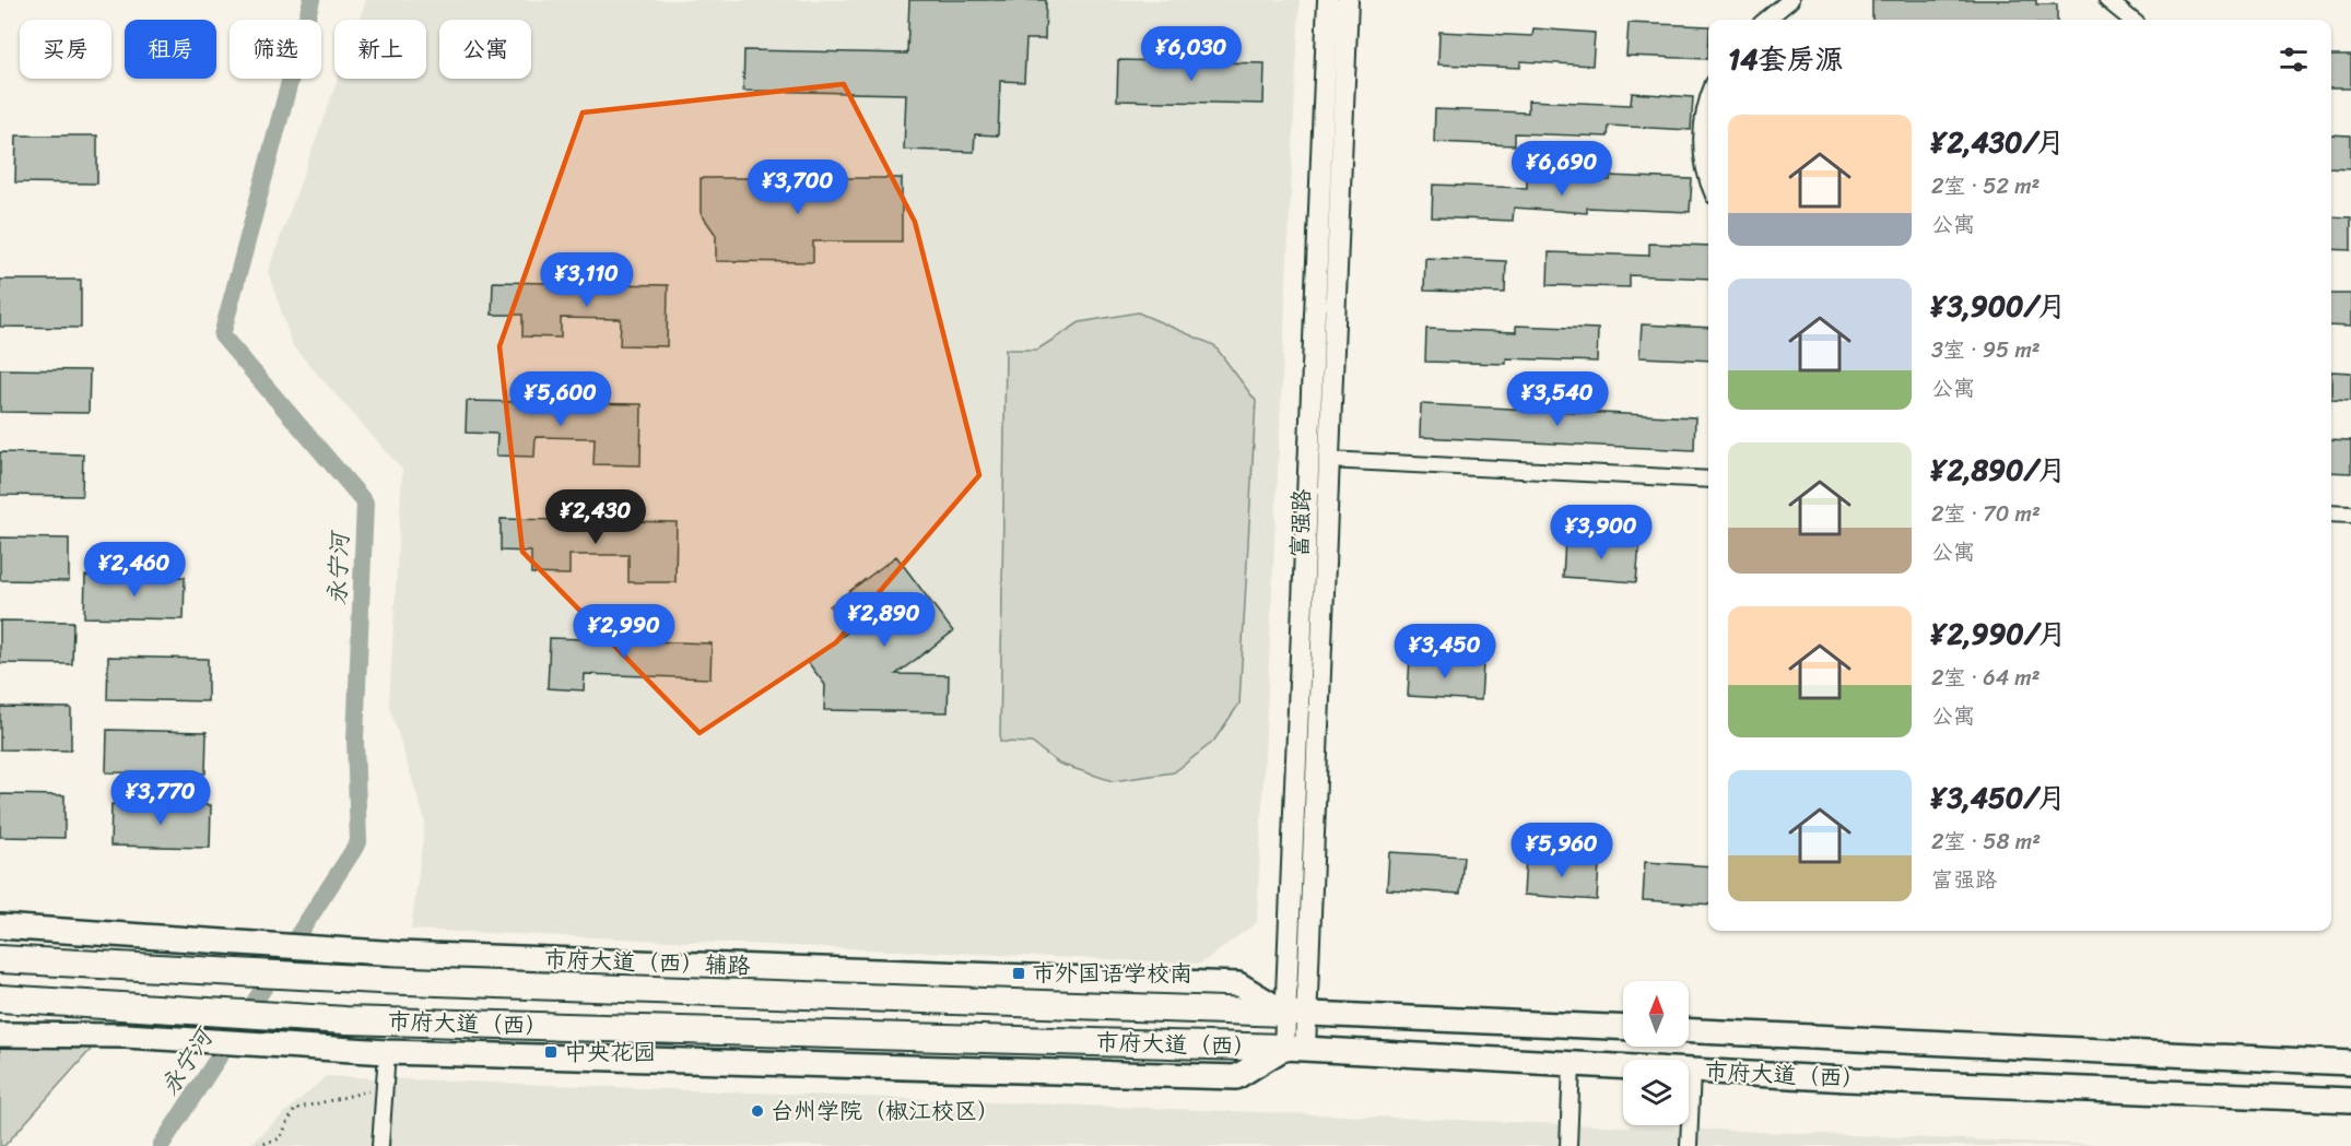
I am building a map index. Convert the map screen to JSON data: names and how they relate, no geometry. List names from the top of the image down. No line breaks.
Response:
{"streets":{"highway":["市府大道（西）"],"main road":["富强路","市府大道（西）辅路"]},"crossings":[["富强路","市府大道（西）辅路"],["富强路","市府大道（西）"],["市府大道（西）辅路","市府大道（西）"]],"water":["永宁河"],"places":{"transit":["市外国语学校南","中央花园"],"other":["台州学院（椒江校区）"]},"north":"top","page":{"chip":["买房","租房","筛选","新上","公寓"],"heading":"14套房源","price":["¥6,030","¥6,690","¥3,700","¥3,110","¥5,600","¥3,540","¥2,430","¥3,900","¥2,460","¥2,890","¥2,990","¥3,450","¥3,770","¥5,960"],"list":[{"name":"¥2,430/月","note":"2室 · 52 m² · 公寓"},{"name":"¥3,900/月","note":"3室 · 95 m² · 公寓"},{"name":"¥2,890/月","note":"2室 · 70 m² · 公寓"},{"name":"¥2,990/月","note":"2室 · 64 m² · 公寓"},{"name":"¥3,450/月","note":"2室 · 58 m² · 富强路"}]}}
